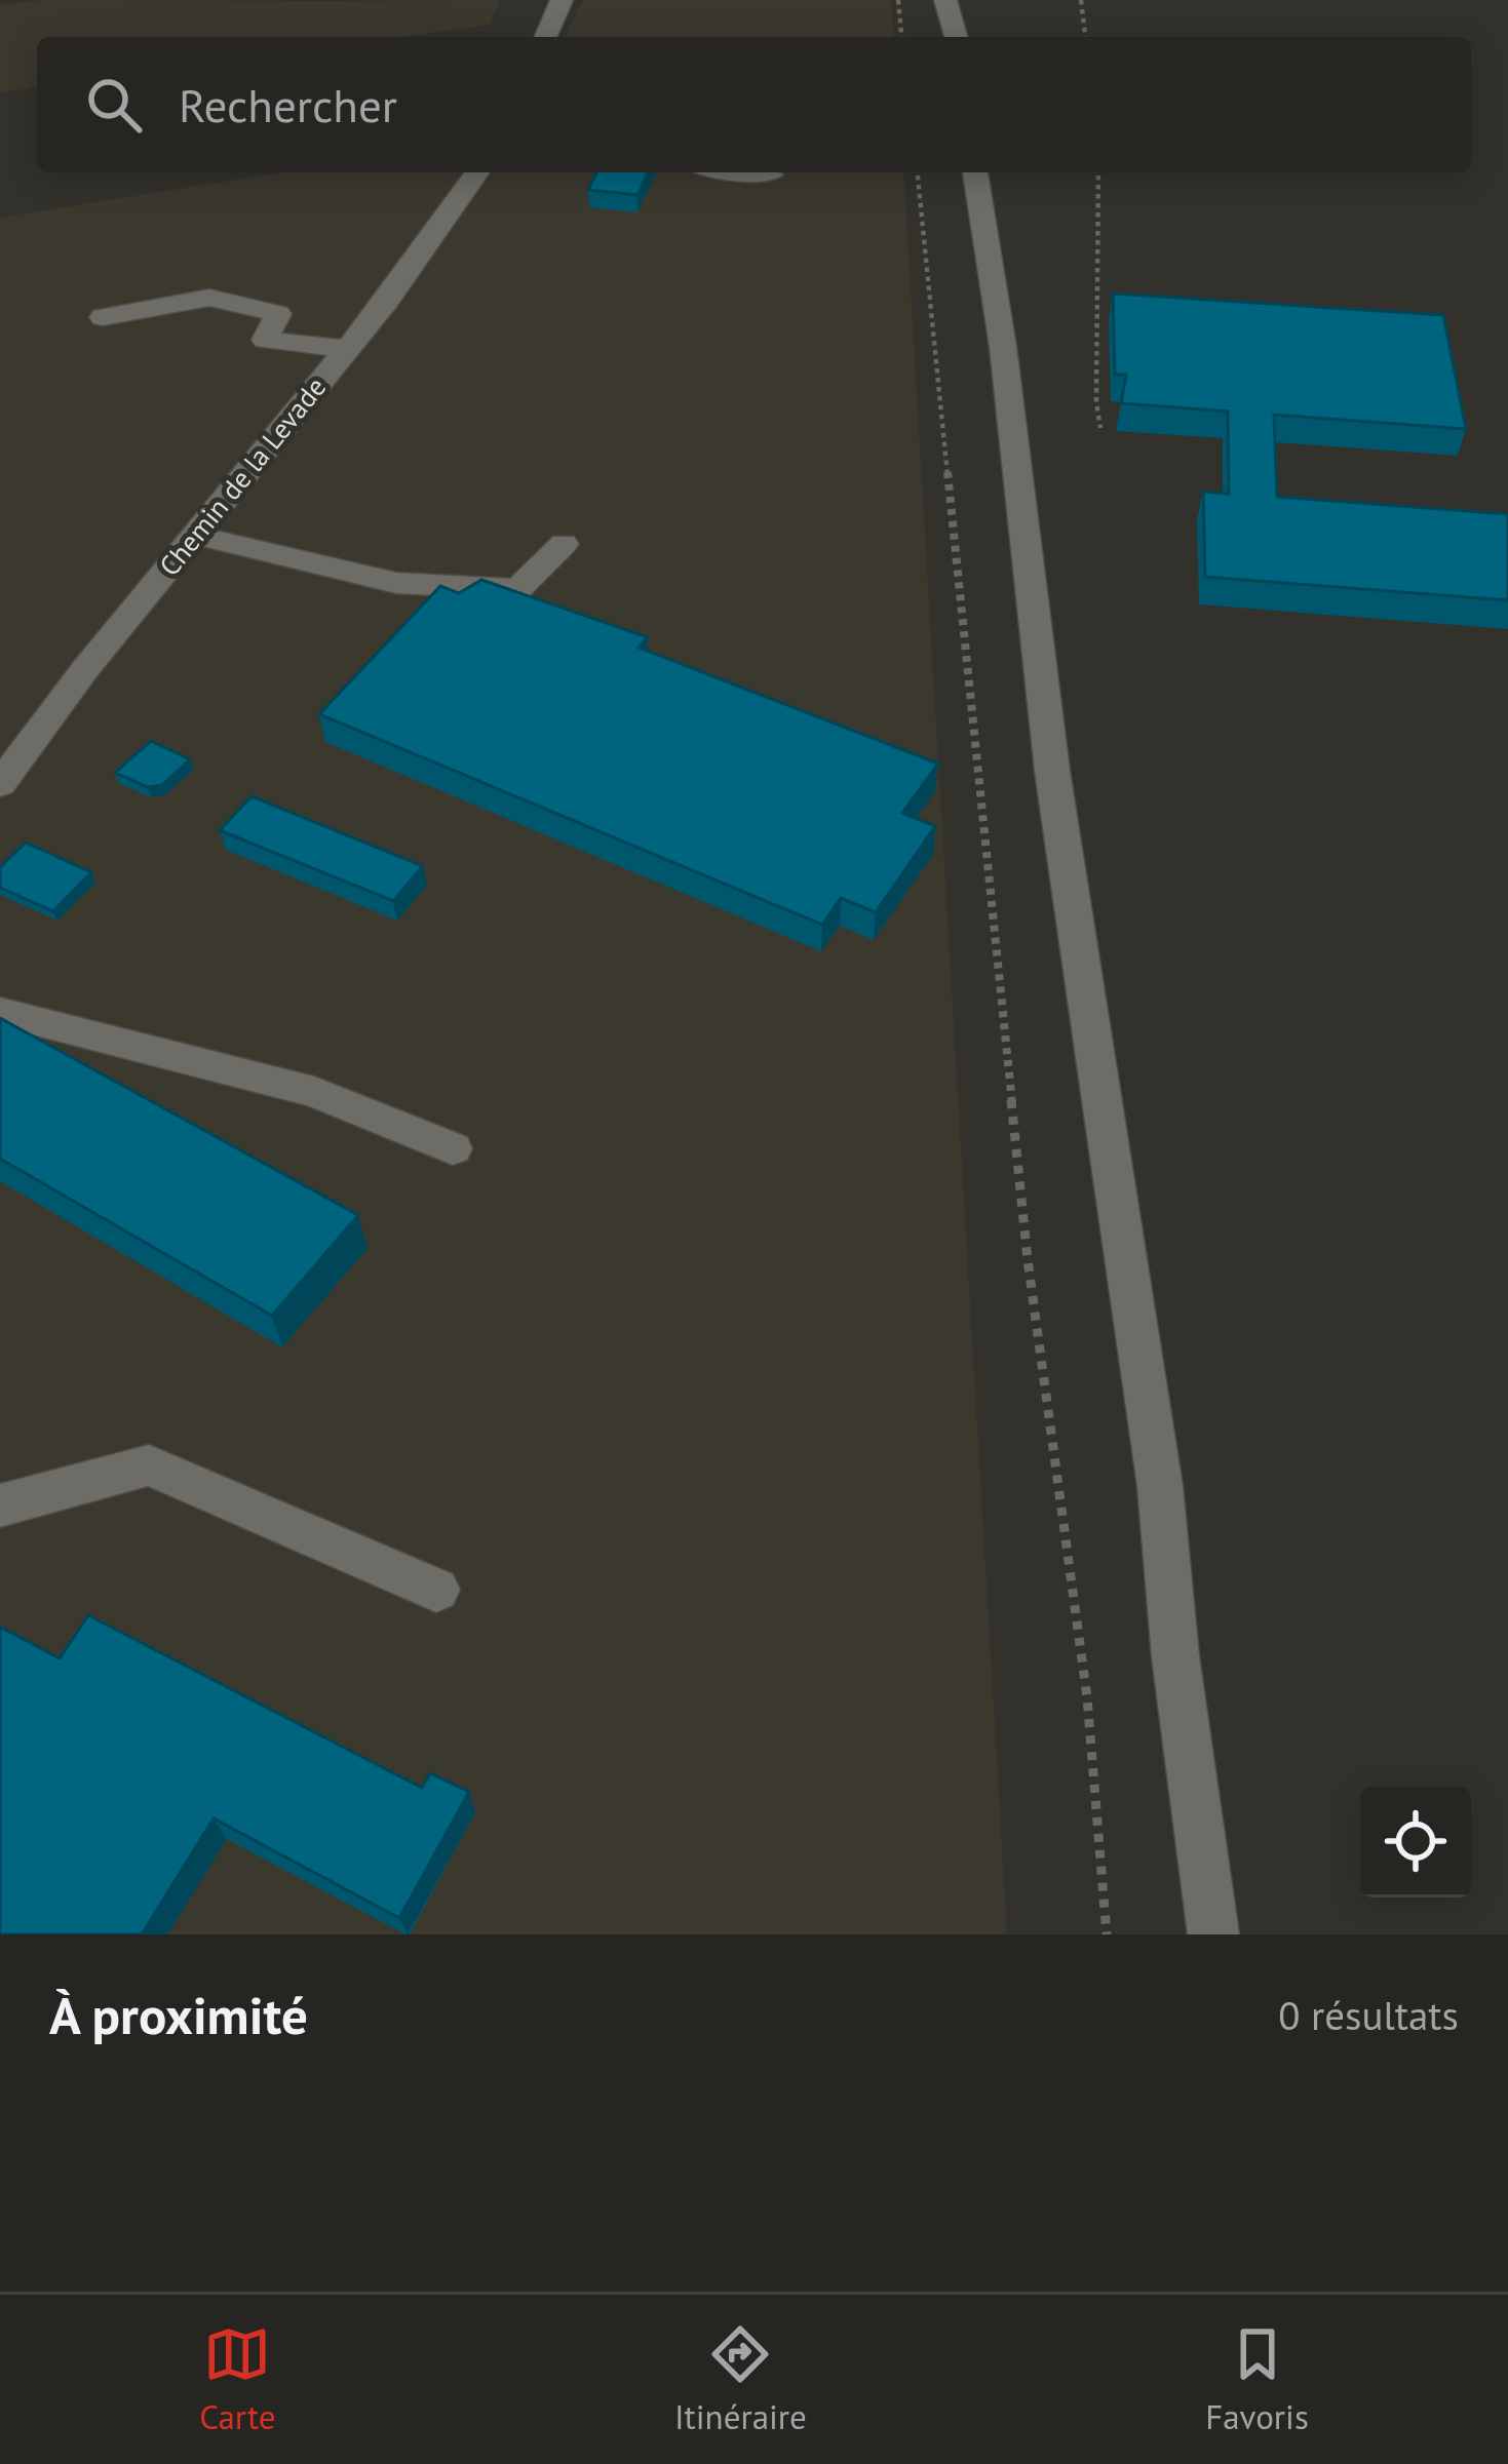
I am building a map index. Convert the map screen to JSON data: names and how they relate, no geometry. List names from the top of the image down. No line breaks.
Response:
{"streets":{"street":["Chemin de la Levade"]},"page":{"search":"Rechercher","heading":["À proximité","0 résultats"],"nav":["Carte","Itinéraire","Favoris"]}}
